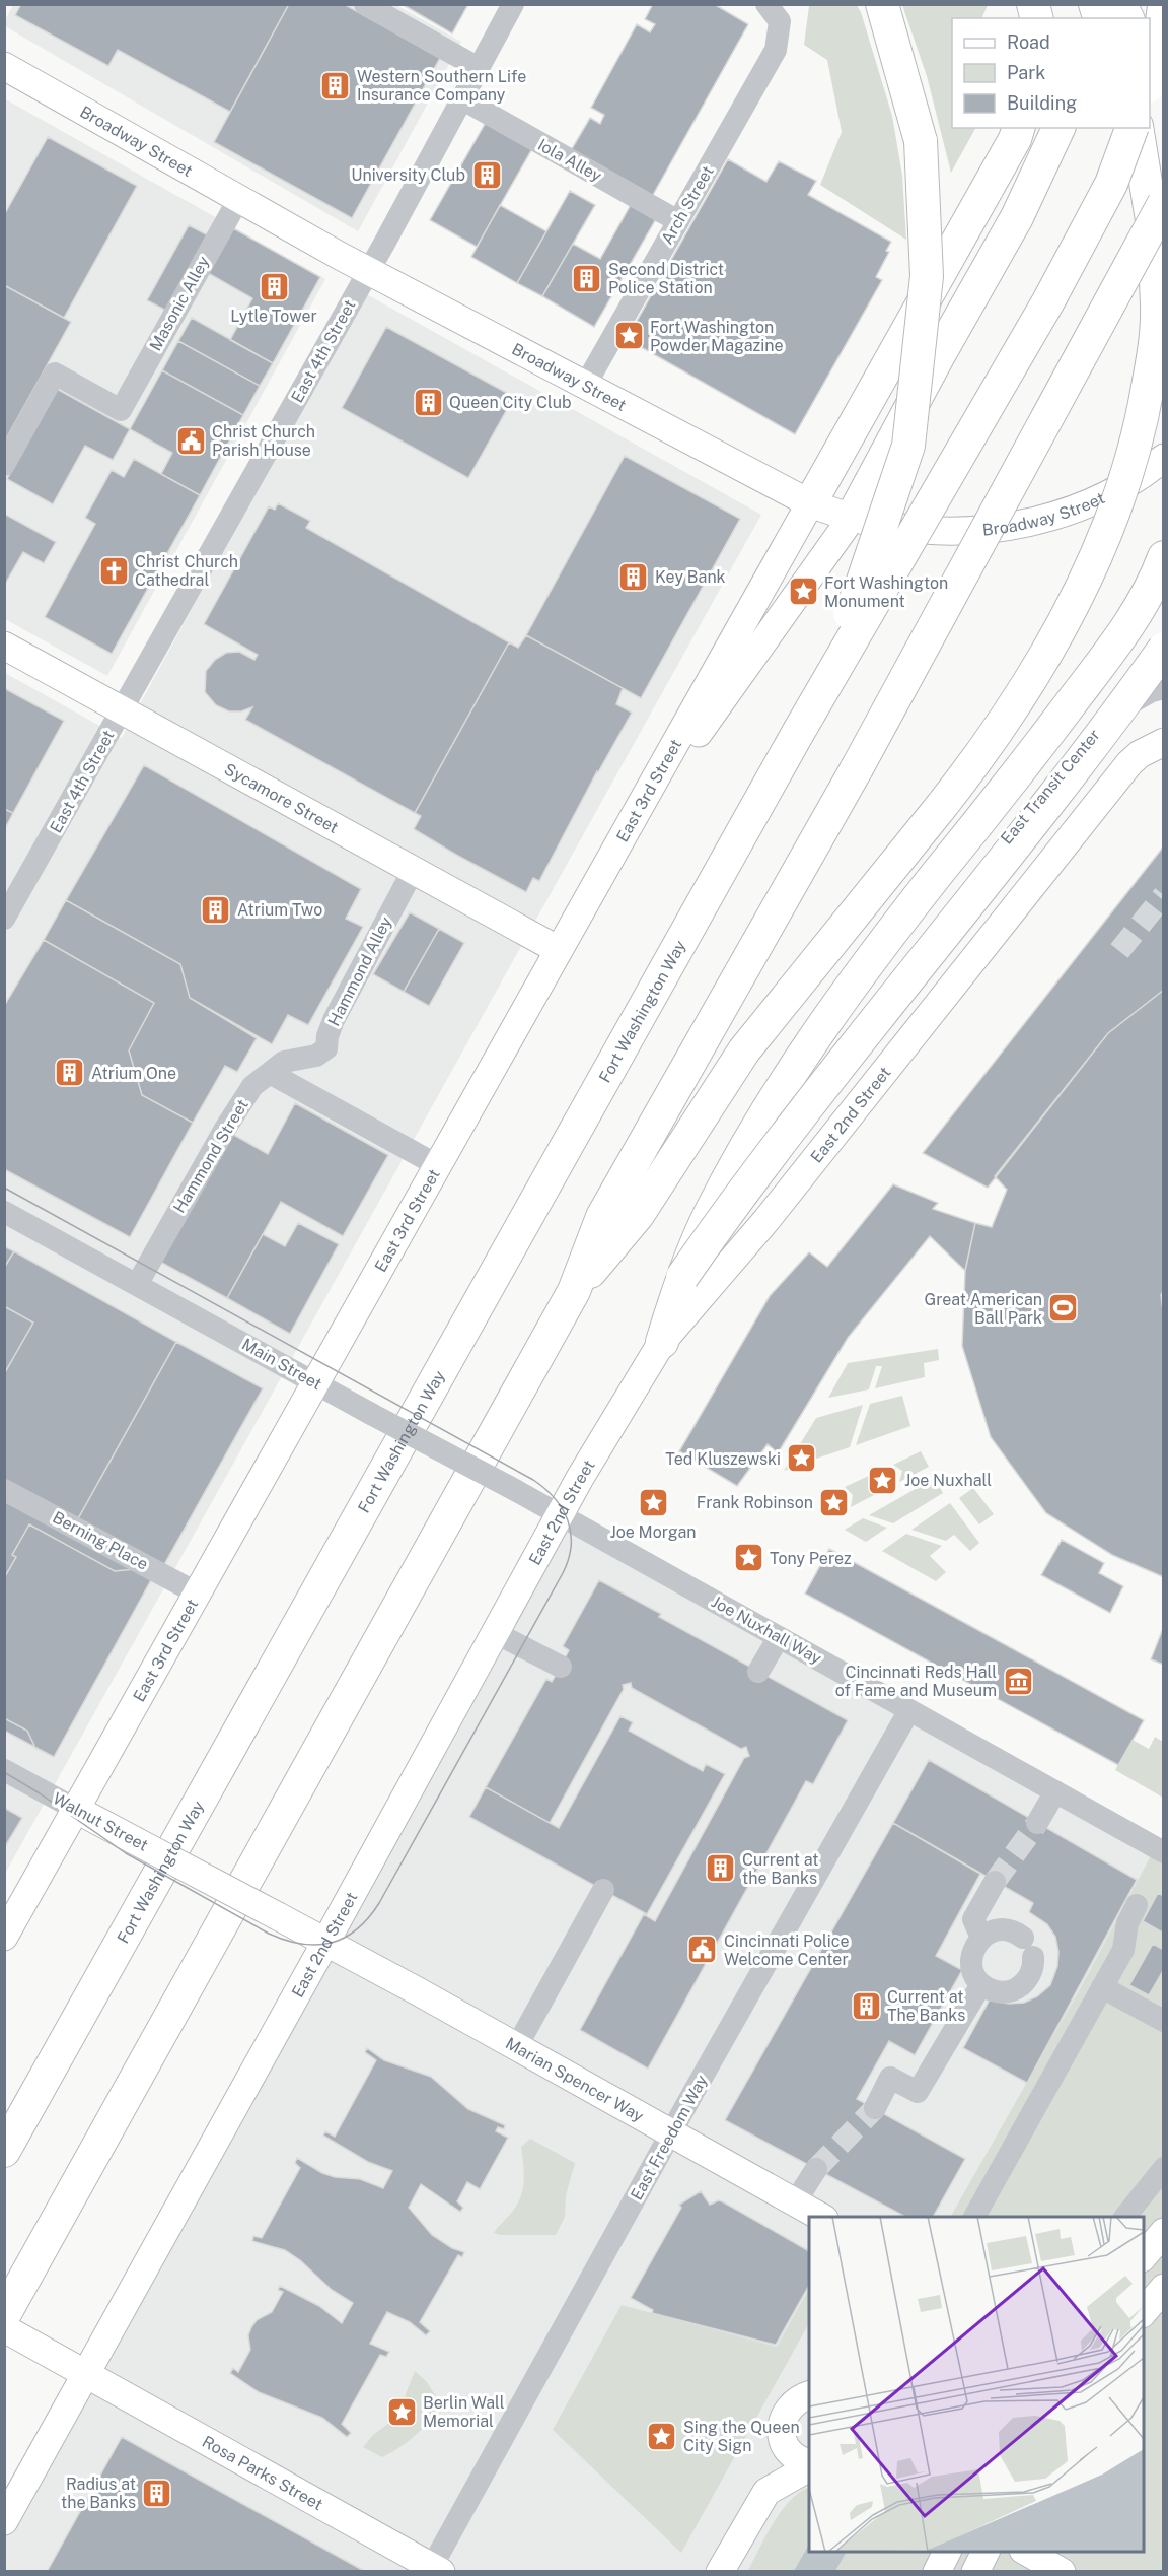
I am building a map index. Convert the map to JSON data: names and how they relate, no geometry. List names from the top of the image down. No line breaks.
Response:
{"streets":{"highway":["Fort Washington Way"],"main road":["Broadway Street","East 3rd Street","Sycamore Street","East 2nd Street","Walnut Street","Marian Spencer Way","Rosa Parks Street"],"street":["Iola Alley","Arch Street","Masonic Alley","East 4th Street","East Transit Center","Hammond Alley","Hammond Street","Main Street","Berning Place","Joe Nuxhall Way","East Freedom Way"]},"crossings":[["Broadway Street","Arch Street"],["Broadway Street","Masonic Alley"],["Broadway Street","East 4th Street"],["Broadway Street","East 3rd Street"],["Iola Alley","Arch Street"],["Iola Alley","East 4th Street"],["East 4th Street","Sycamore Street"],["East 3rd Street","Sycamore Street"],["East 3rd Street","Main Street"],["East 3rd Street","Berning Place"],["East 3rd Street","Walnut Street"],["Sycamore Street","Hammond Alley"],["Hammond Alley","Hammond Street"],["East 2nd Street","Main Street"],["East 2nd Street","Joe Nuxhall Way"],["East 2nd Street","Walnut Street"],["East 2nd Street","Marian Spencer Way"],["East 2nd Street","Rosa Parks Street"],["Hammond Street","Main Street"],["Main Street","Joe Nuxhall Way"],["Joe Nuxhall Way","East Freedom Way"],["Walnut Street","Marian Spencer Way"],["Marian Spencer Way","East Freedom Way"],["East Freedom Way","Rosa Parks Street"]],"places":{"building":["Western Southern Life Insurance Company","University Club","Second District Police Station","Lytle Tower","Queen City Club","Key Bank","Atrium Two","Atrium One","Current at the Banks","Current at The Banks","Radius at the Banks"],"place":["Fort Washington Powder Magazine","Fort Washington Monument","Ted Kluszewski","Joe Nuxhall","Frank Robinson","Joe Morgan","Tony Perez","Berlin Wall Memorial","Sing the Queen City Sign"],"public building":["Christ Church Parish House","Cincinnati Police Welcome Center"],"church":["Christ Church Cathedral"],"sports":["Great American Ball Park"],"museum":["Cincinnati Reds Hall of Fame and Museum"]},"legend":["Road","Park","Building"]}
